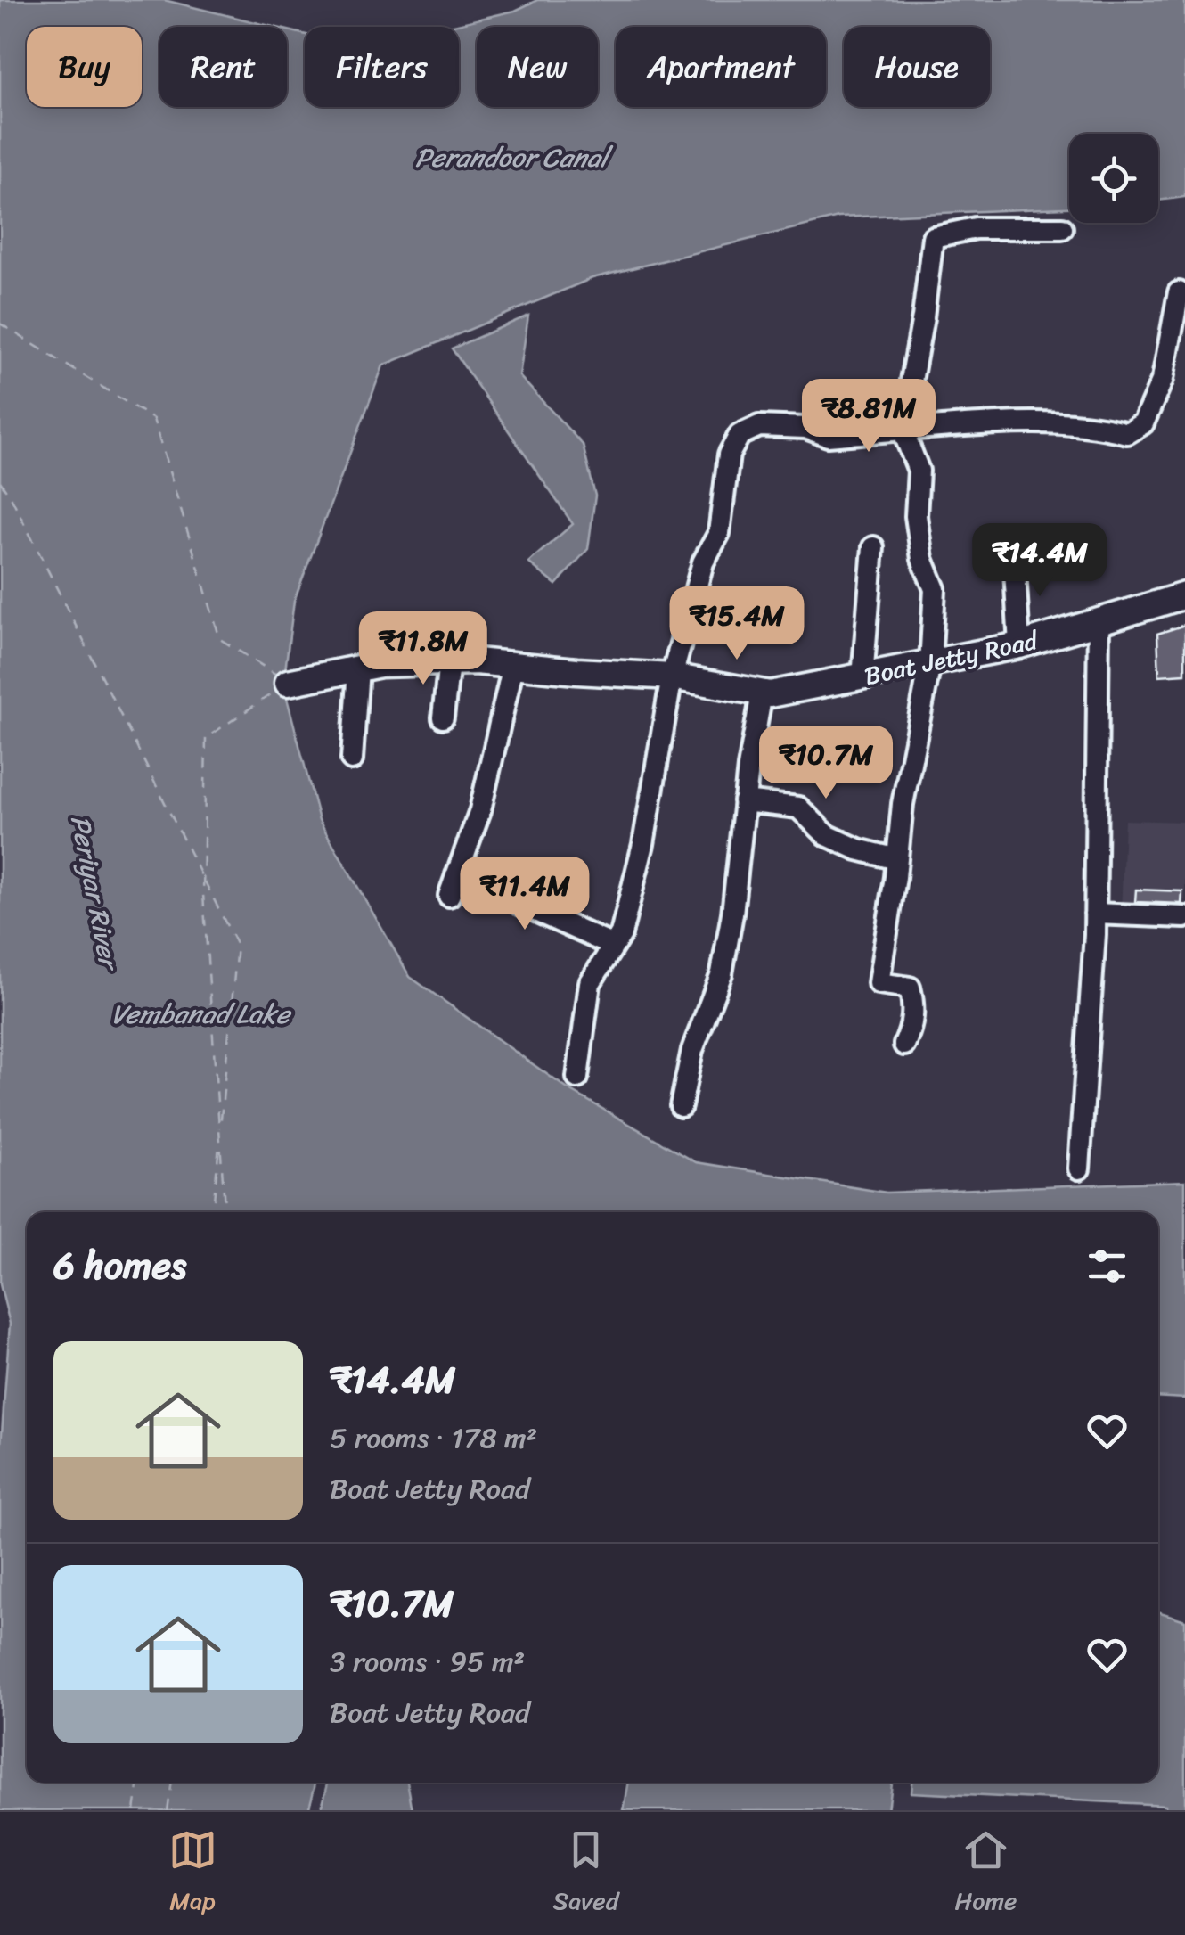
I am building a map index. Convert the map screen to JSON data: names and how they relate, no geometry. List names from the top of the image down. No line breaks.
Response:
{"streets":{"street":["Boat Jetty Road"]},"water":["Perandoor Canal","Periyar River","Vembanad Lake"],"page":{"chip":["Buy","Rent","Filters","New","Apartment","House"],"price":["₹8.81M","₹14.4M","₹15.4M","₹11.8M","₹10.7M","₹11.4M"],"heading":"6 homes","list":[{"name":"₹14.4M","note":"5 rooms · 178 m² · Boat Jetty Road"},{"name":"₹10.7M","note":"3 rooms · 95 m² · Boat Jetty Road"}],"tabs":["Map","Saved","Home"]}}
